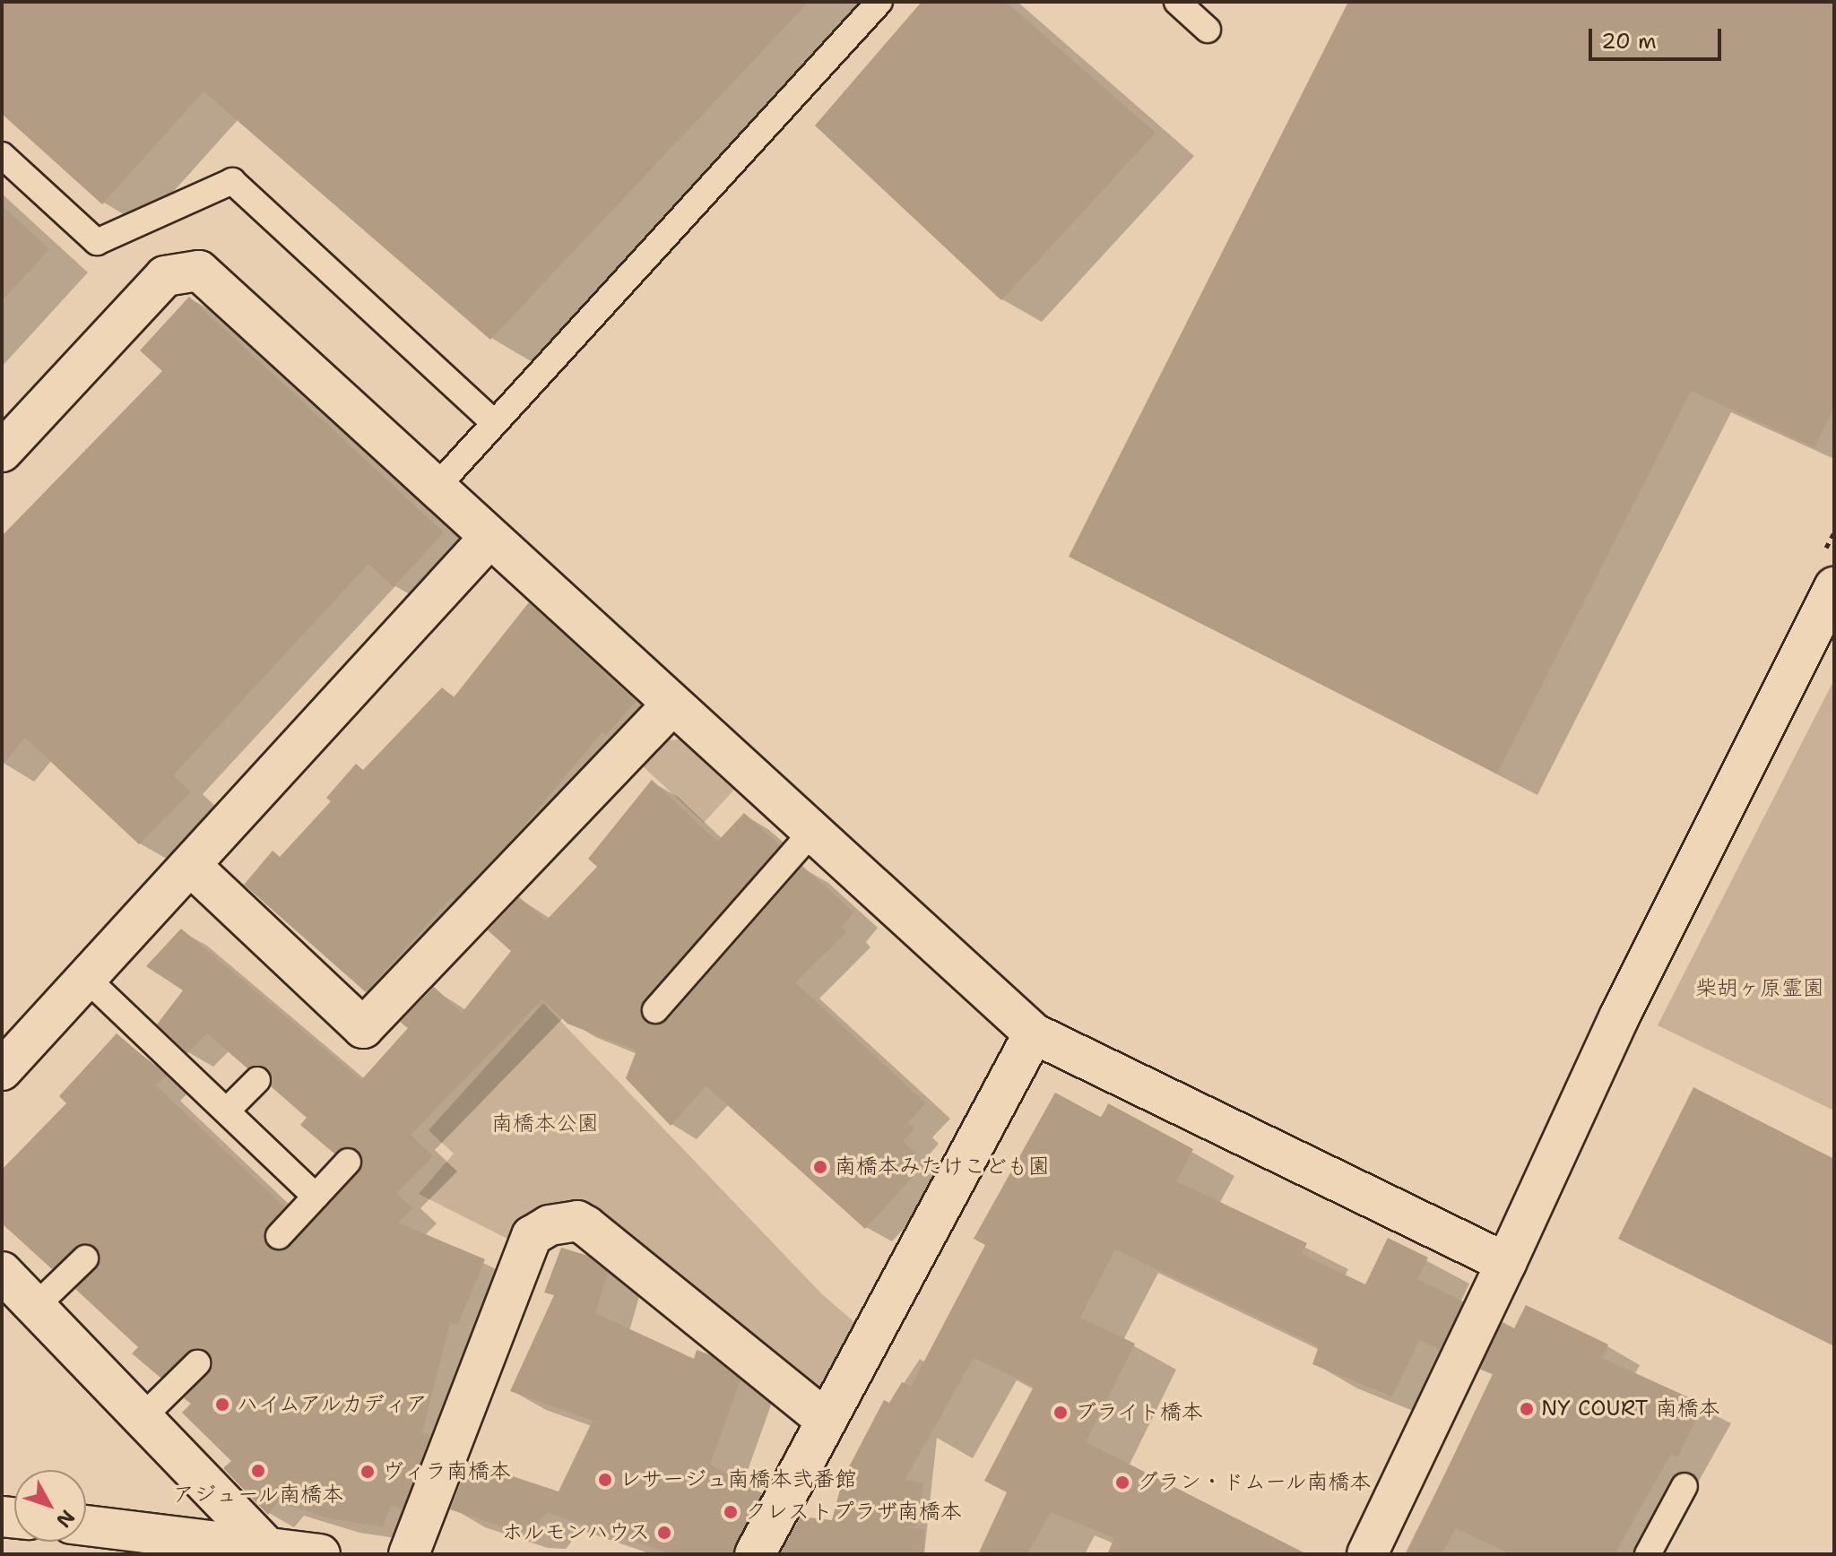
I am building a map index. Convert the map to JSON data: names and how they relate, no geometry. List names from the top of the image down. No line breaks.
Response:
{"parks":["柴胡ヶ原霊園","南橋本公園"],"places":["南橋本みたけこども園","ハイムアルカディア","NY COURT 南橋本","ブライト橋本","アジュール南橋本","ヴィラ南橋本","レサージュ南橋本弐番館","グラン・ドムール南橋本","クレストプラザ南橋本","ホルモンハウス"],"scale_bar":"20 m","north":"bottom right"}
